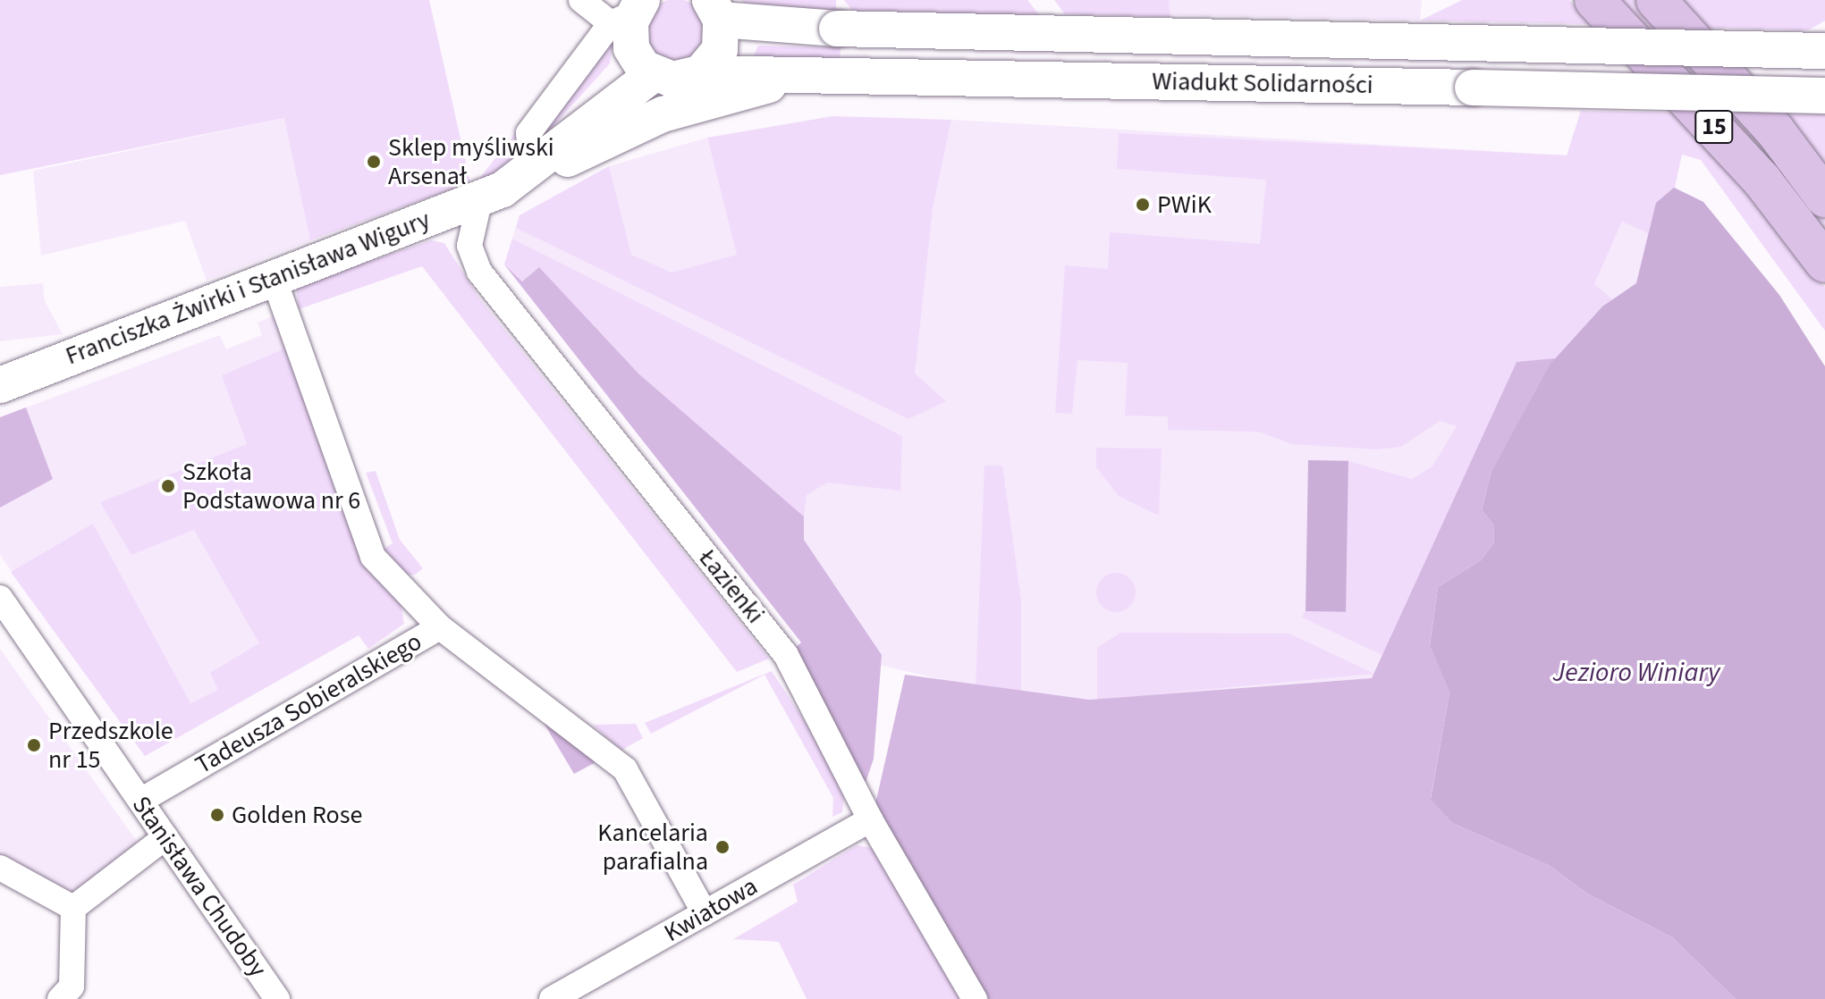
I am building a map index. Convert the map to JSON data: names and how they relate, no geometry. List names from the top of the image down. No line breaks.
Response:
{"streets":{"main road":["15"],"street":["Wiadukt Solidarności","Franciszka Żwirki i Stanisława Wigury","Łazienki","Tadeusza Sobieralskiego","Stanisława Chudoby","Kwiatowa"]},"crossings":[["Wiadukt Solidarności","Franciszka Żwirki i Stanisława Wigury"],["Franciszka Żwirki i Stanisława Wigury","Łazienki"],["Franciszka Żwirki i Stanisława Wigury","Tadeusza Sobieralskiego"],["Łazienki","Kwiatowa"],["Tadeusza Sobieralskiego","Stanisława Chudoby"],["Tadeusza Sobieralskiego","Kwiatowa"]],"water":["Jezioro Winiary"],"places":["Sklep myśliwski Arsenał","PWiK","Szkoła Podstawowa nr 6","Przedszkole nr 15","Golden Rose","Kancelaria parafialna"]}
